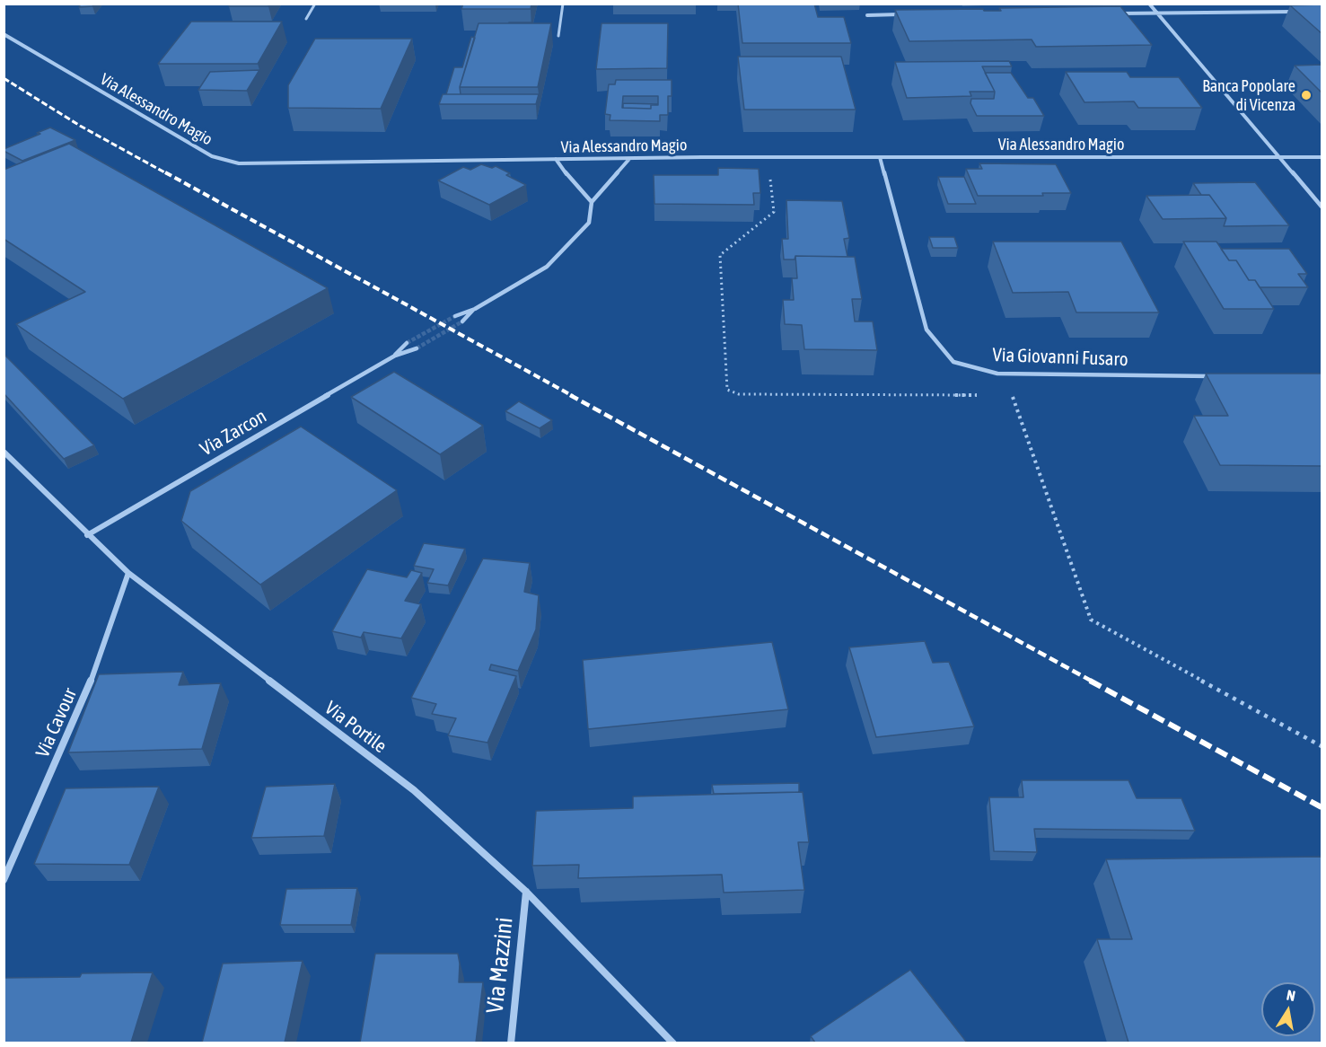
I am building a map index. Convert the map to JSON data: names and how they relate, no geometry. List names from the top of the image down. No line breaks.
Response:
{"streets":{"street":["Via Alessandro Magio","Via Giovanni Fusaro","Via Zarcon","Via Cavour","Via Portile","Via Mazzini"]},"crossings":[["Via Alessandro Magio","Via Giovanni Fusaro"],["Via Zarcon","Via Portile"],["Via Cavour","Via Portile"],["Via Portile","Via Mazzini"]],"places":["Banca Popolare di Vicenza"],"north":"top"}
